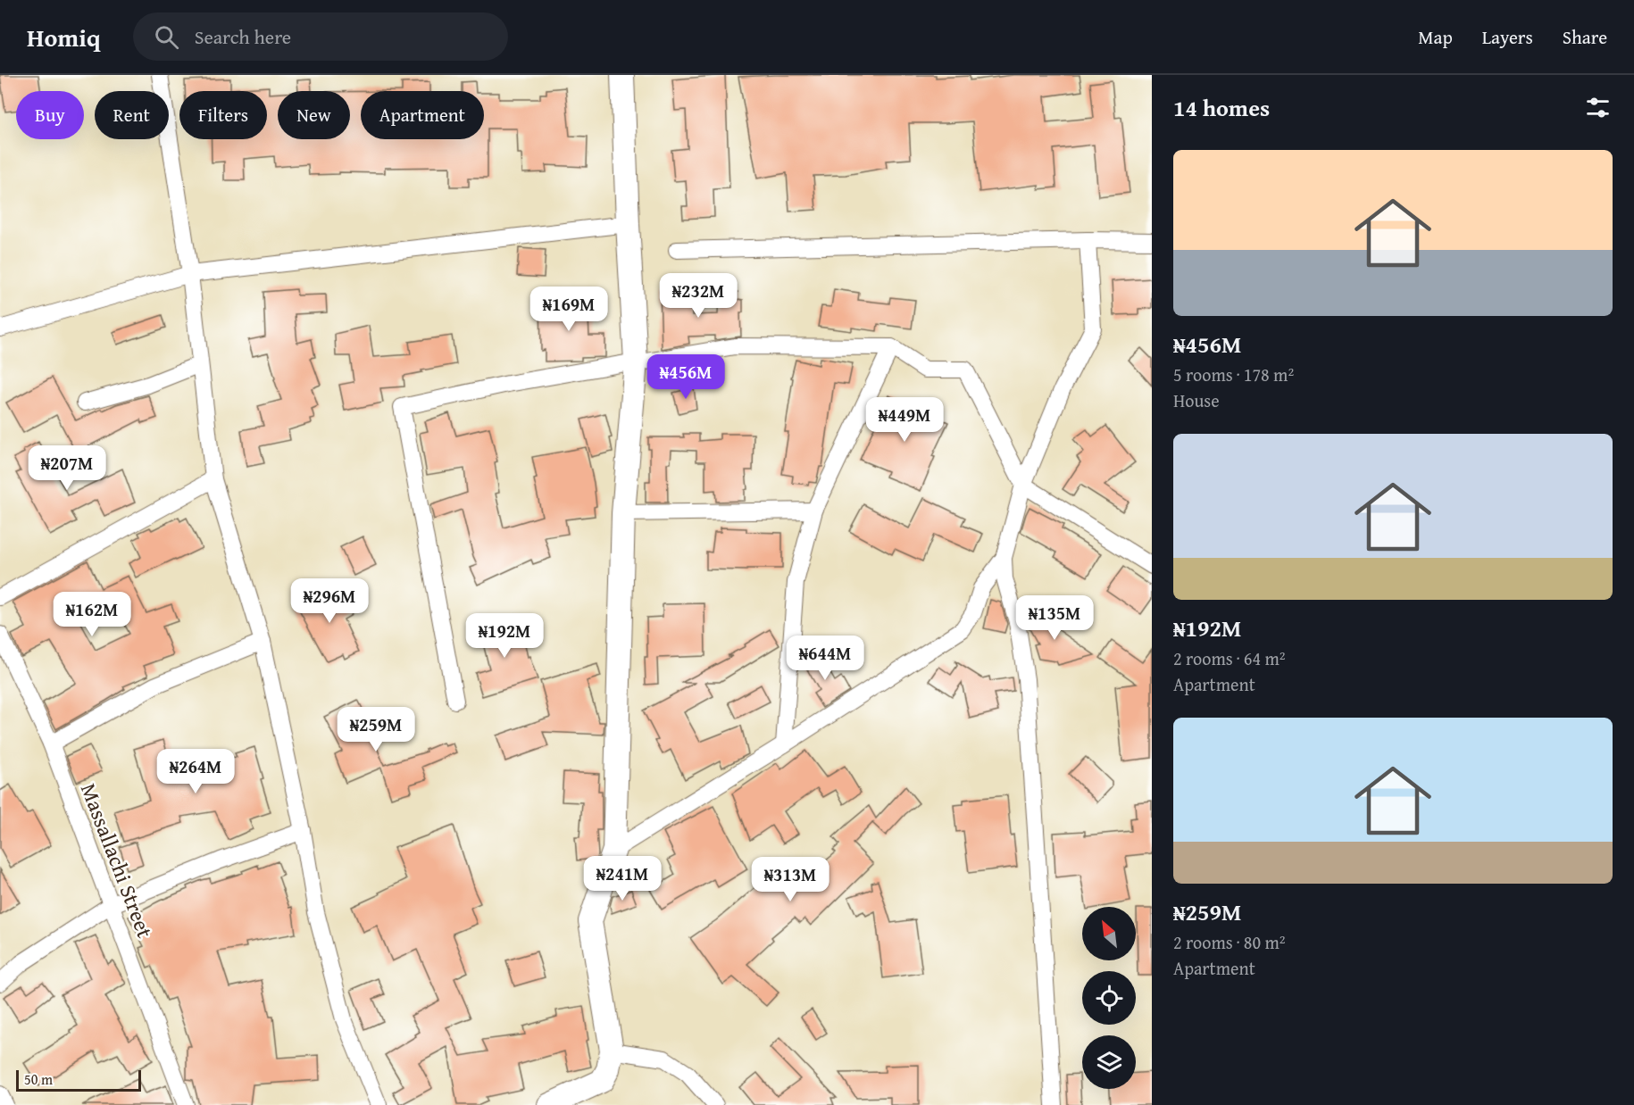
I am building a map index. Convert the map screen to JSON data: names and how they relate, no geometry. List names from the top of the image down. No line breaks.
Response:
{"streets":{"street":["Massallachi Street"]},"scale_bar":"50 m","north":"top left","page":{"header":"Homiq","search":"Search here","nav":["Map","Layers","Share"],"heading":"14 homes","chip":["Buy","Rent","Filters","New","Apartment"],"list":[{"name":"₦456M","note":"5 rooms · 178 m² · House"},{"name":"₦192M","note":"2 rooms · 64 m² · Apartment"},{"name":"₦259M","note":"2 rooms · 80 m² · Apartment"}],"price":["₦232M","₦169M","₦456M","₦449M","₦207M","₦296M","₦162M","₦135M","₦192M","₦644M","₦259M","₦264M","₦241M","₦313M"],"scale":"50 m"}}
